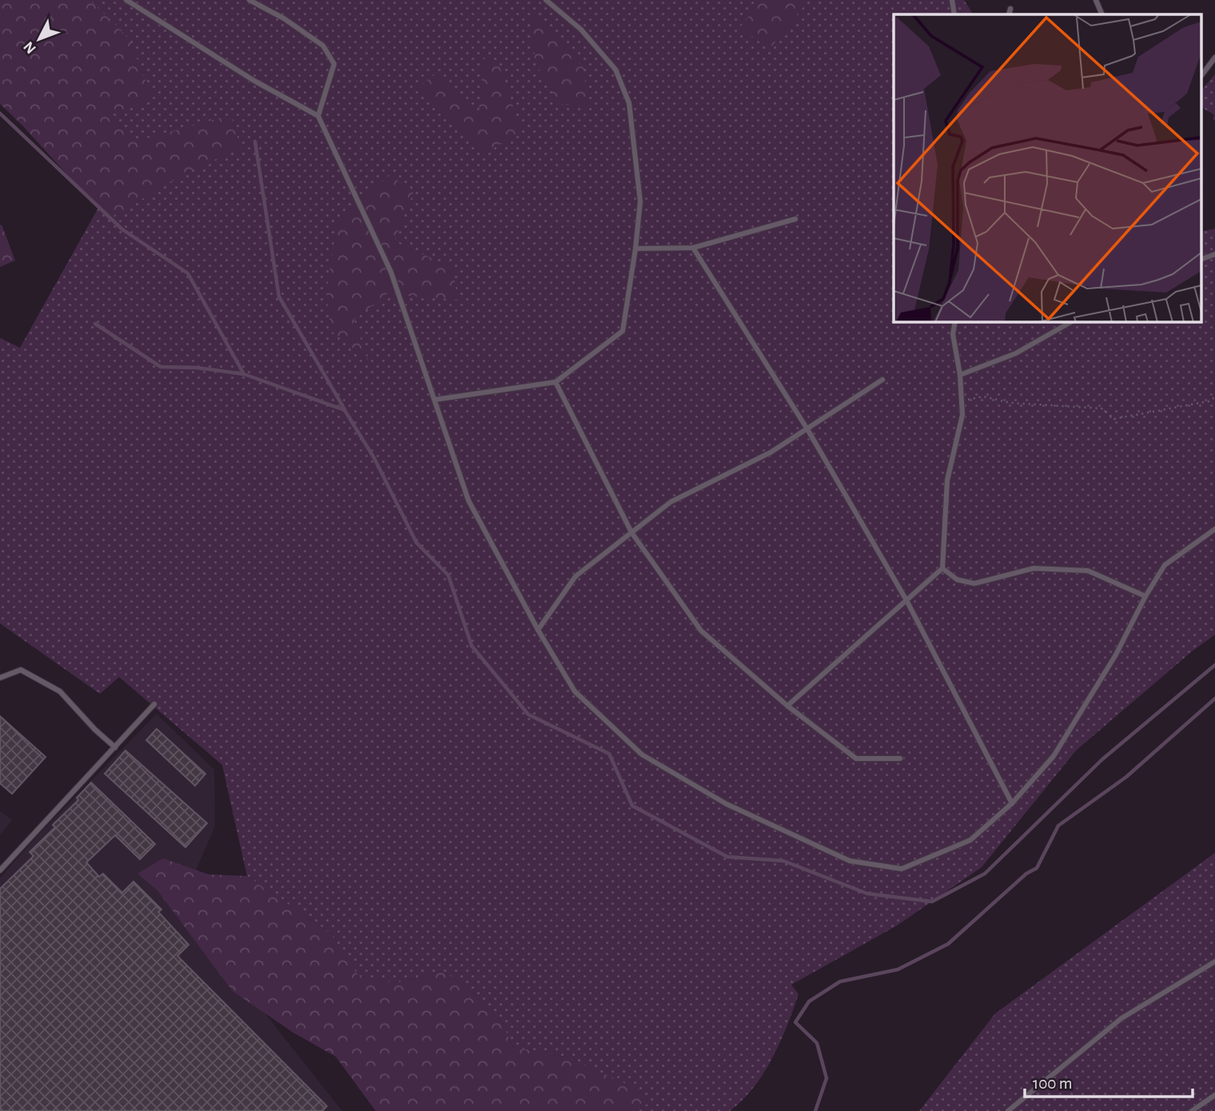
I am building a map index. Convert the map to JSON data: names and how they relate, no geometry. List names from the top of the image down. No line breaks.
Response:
{"scale_bar":"100 m","north":"bottom left"}
